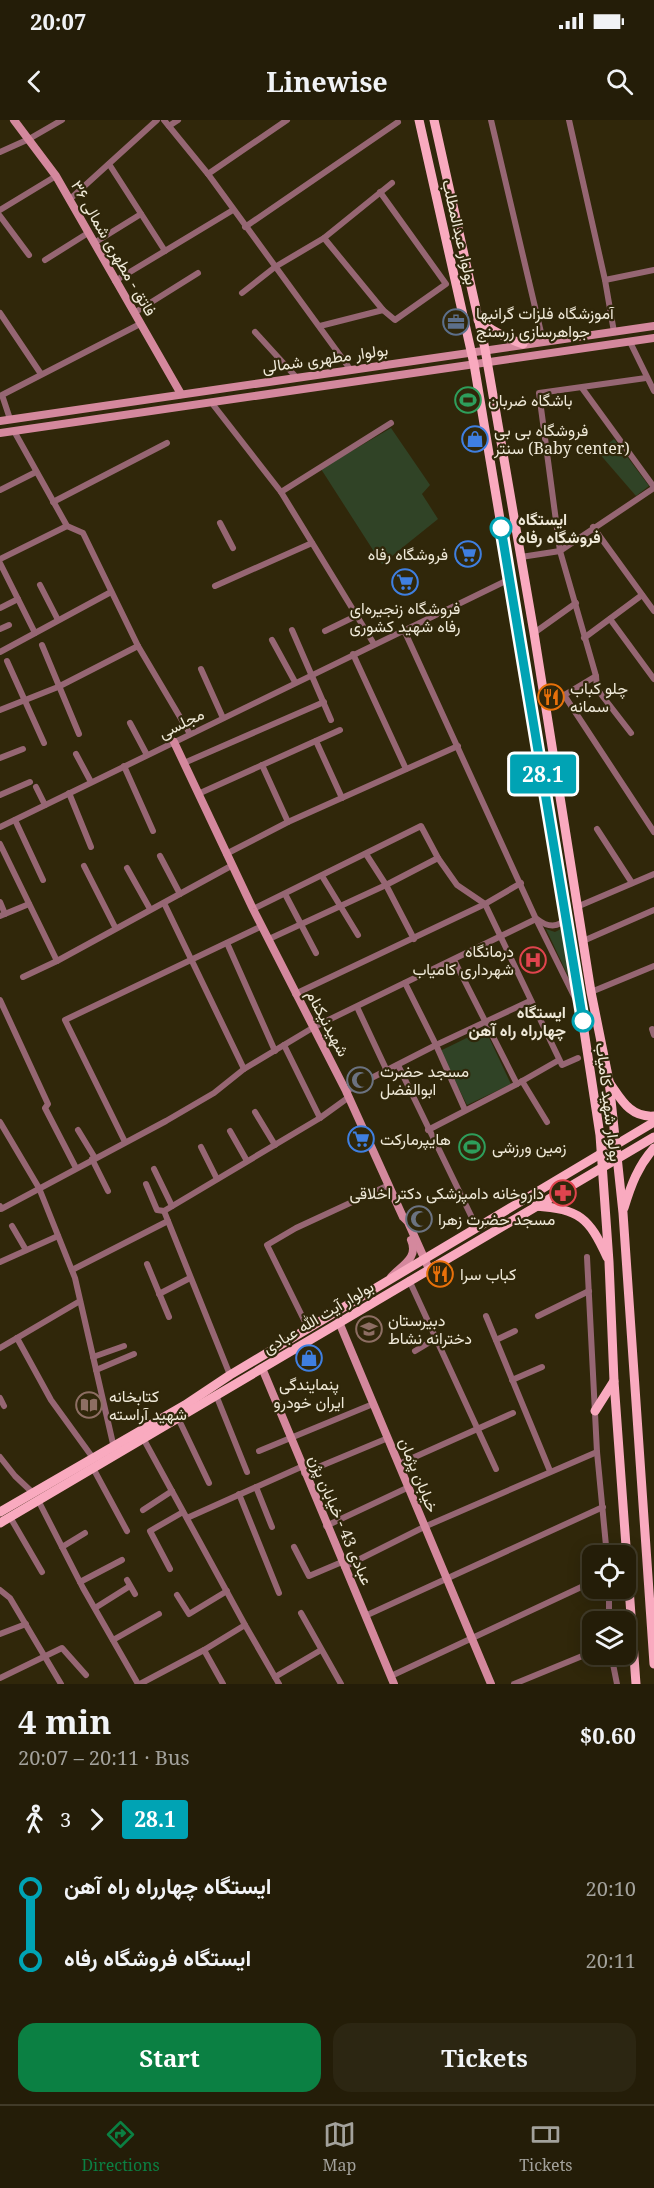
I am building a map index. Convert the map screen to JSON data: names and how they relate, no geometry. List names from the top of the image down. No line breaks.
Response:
{"streets":{"main road":["بولوار عبدالمطلب","بولوار شهید کامیاب","بولوار آیت الله عبادی"],"street":["فاتق - مطهری شمالی ۳۶","بولوار مطهری شمالی","مجلسی","شهیدنیکنام","خیابان پژمان","عبادی 43 - خیابان پژن"]},"crossings":[["بولوار عبدالمطلب","بولوار مطهری شمالی"],["بولوار عبدالمطلب","بولوار شهید کامیاب"],["فاتق - مطهری شمالی ۳۶","بولوار مطهری شمالی"],["بولوار مطهری شمالی","بولوار شهید کامیاب"],["مجلسی","شهیدنیکنام"],["مجلسی","بولوار شهید کامیاب"],["بولوار شهید کامیاب","بولوار آیت الله عبادی"],["بولوار آیت الله عبادی","خیابان پژمان"],["بولوار آیت الله عبادی","عبادی 43 - خیابان پژن"]],"places":{"office":["آموزشگاه فلزات گرانبها جواهرسازی زرسنج"],"sports":["باشگاه ضربان","زمین ورزشی"],"shop":["فروشگاه بی بی سنتر (Baby center)","پنمایندگی ایران خودرو"],"other":["ایستگاه فروشگاه رفاه","ایستگاه چهارراه راه آهن"],"supermarket":["فروشگاه رفاه","فروشگاه زنجیره‌ای رفاه شهید کشوری","هایپرمارکت"],"restaurant":["چلو کباب سمانه","کباب سرا"],"hospital":["درمانگاه شهرداری کامیاب"],"mosque":["مسجد حضرت ابوالفضل","مسجد حضرت زهرا"],"pharmacy":["داروخانه دامپزشکی دکتر اخلاقی"],"school or university":["دبیرستان دخترانه نشاط"],"library":["کتابخانه شهید آراسته"]},"lines":["bus line 28.1"],"page":{"status":"20:07","header":"Linewise","on_map":"28.1","heading":["4 min","20:07 – 20:11 · Bus","$0.60"],"legs":["3","28.1"],"list":[{"name":"ایستگاه چهارراه راه آهن","value":"20:10"},{"name":"ایستگاه فروشگاه رفاه","value":"20:11"}],"buttons":["Start","Tickets"],"tabs":["Directions","Map","Tickets"]}}
